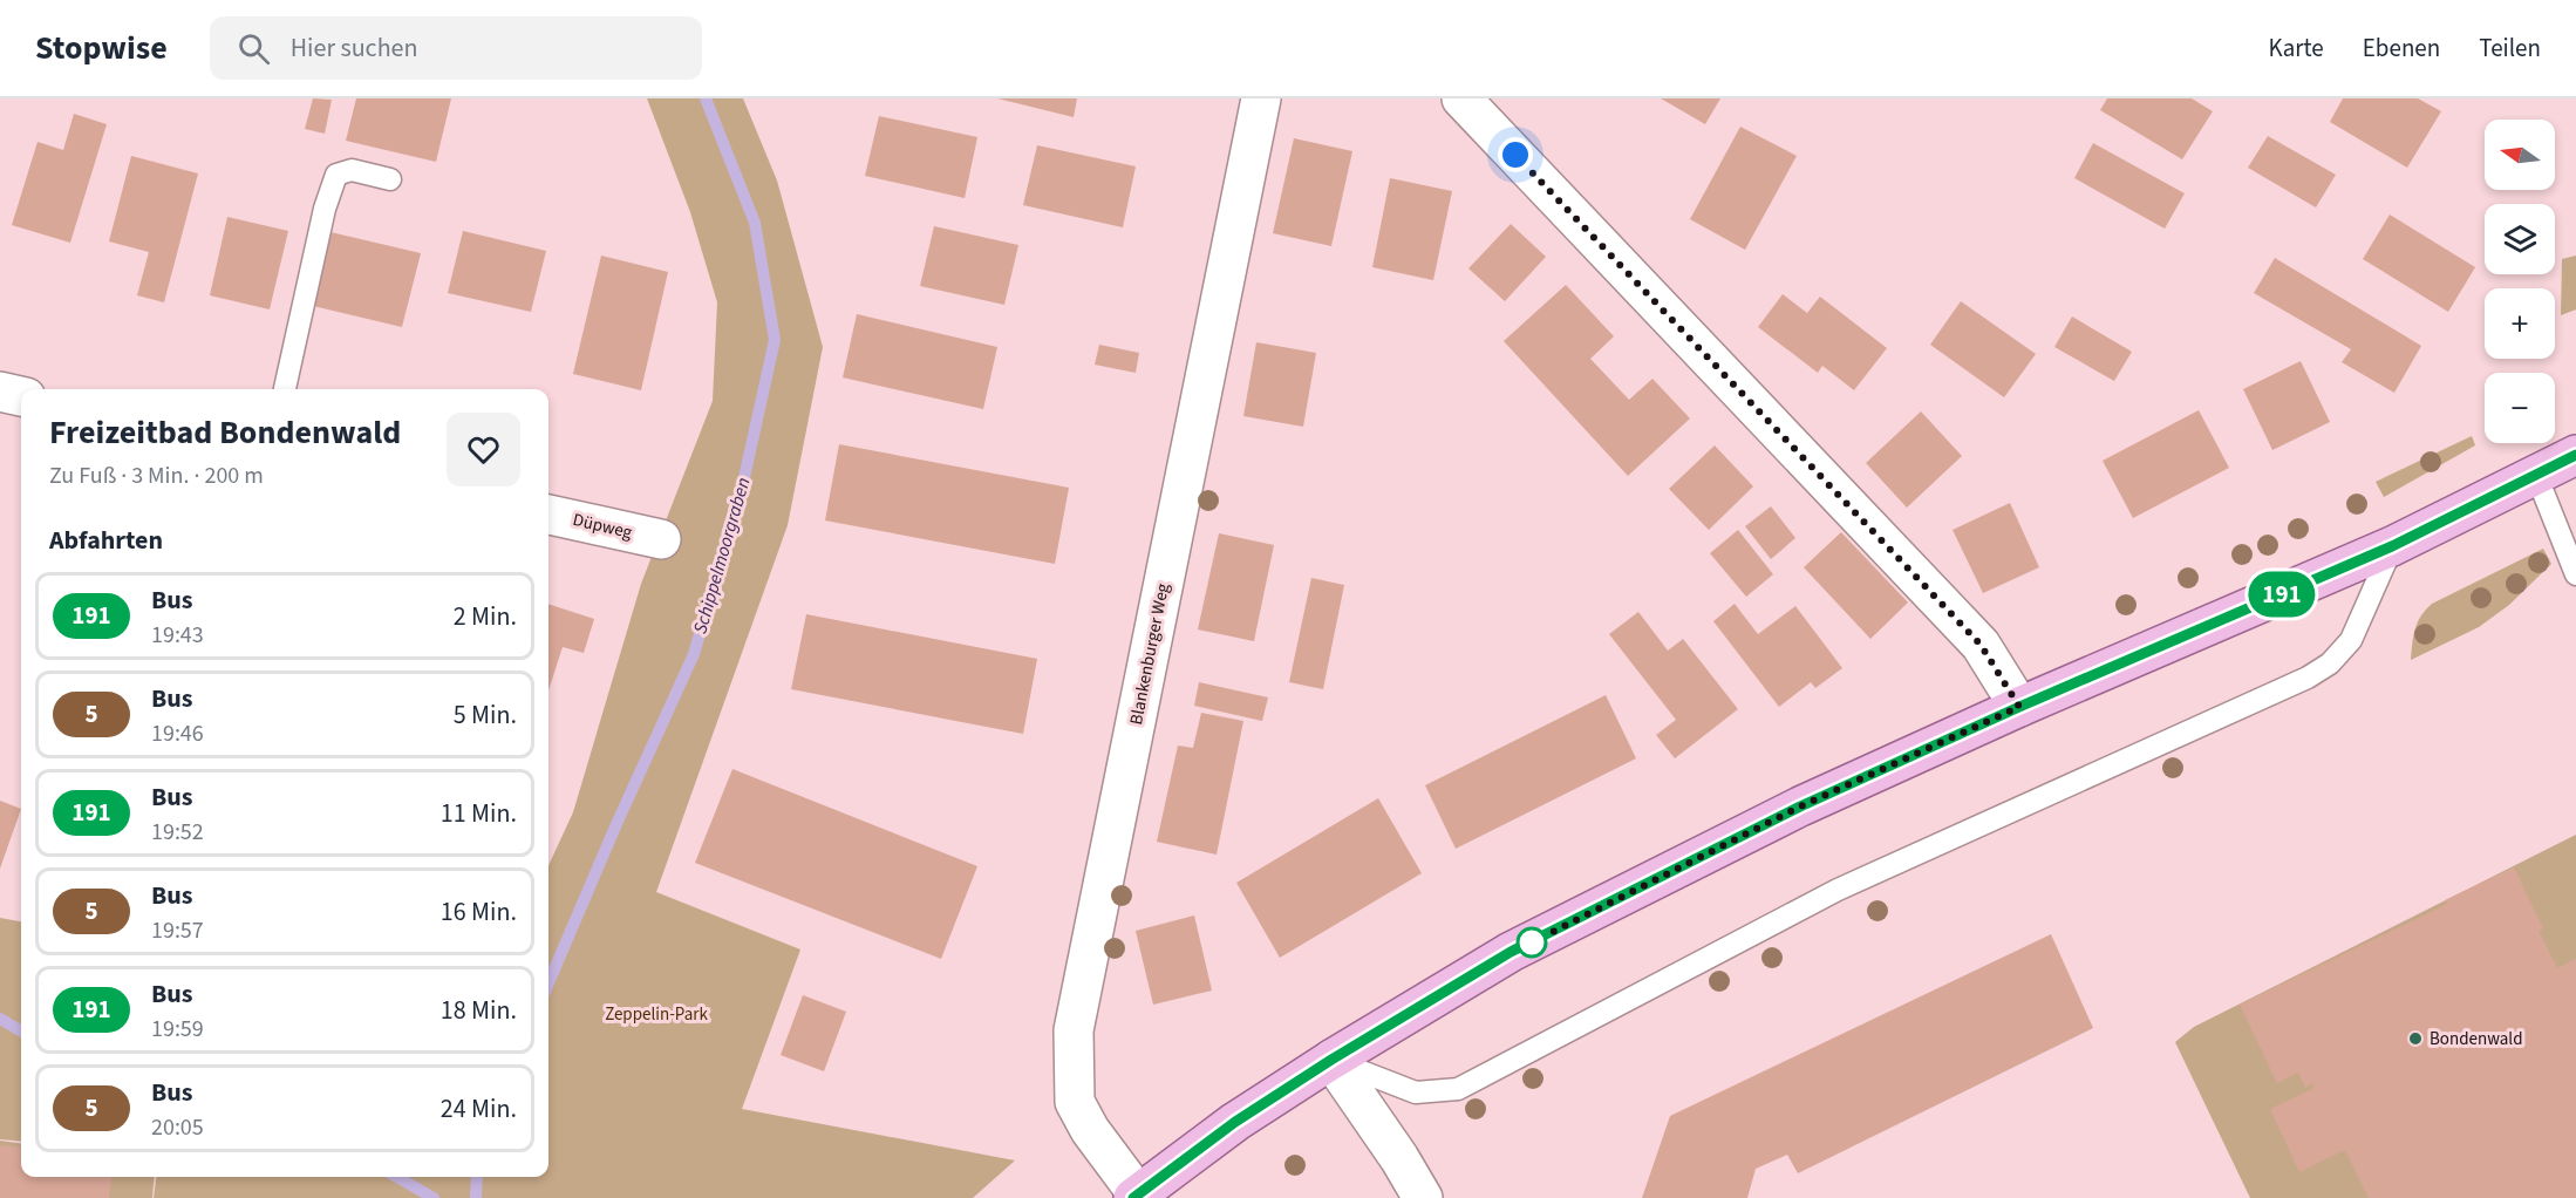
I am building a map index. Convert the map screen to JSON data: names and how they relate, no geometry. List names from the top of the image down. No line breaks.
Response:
{"streets":{"street":["Düpweg","Blankenburger Weg"]},"water":["Schippelmoorgraben"],"parks":["Zeppelin-Park"],"places":["Bondenwald"],"lines":["bus line 191"],"north":"left","page":{"header":"Stopwise","search":"Hier suchen","nav":["Karte","Ebenen","Teilen"],"on_map":"191","map_buttons":["+","−"],"heading":[["Freizeitbad Bondenwald","Zu Fuß · 3 Min. · 200 m"],"Abfahrten"],"list":[{"mark":"191","name":"Bus","note":"19:43","value":"2 Min."},{"mark":"5","name":"Bus","note":"19:46","value":"5 Min."},{"mark":"191","name":"Bus","note":"19:52","value":"11 Min."},{"mark":"5","name":"Bus","note":"19:57","value":"16 Min."},{"mark":"191","name":"Bus","note":"19:59","value":"18 Min."},{"mark":"5","name":"Bus","note":"20:05","value":"24 Min."}]}}
